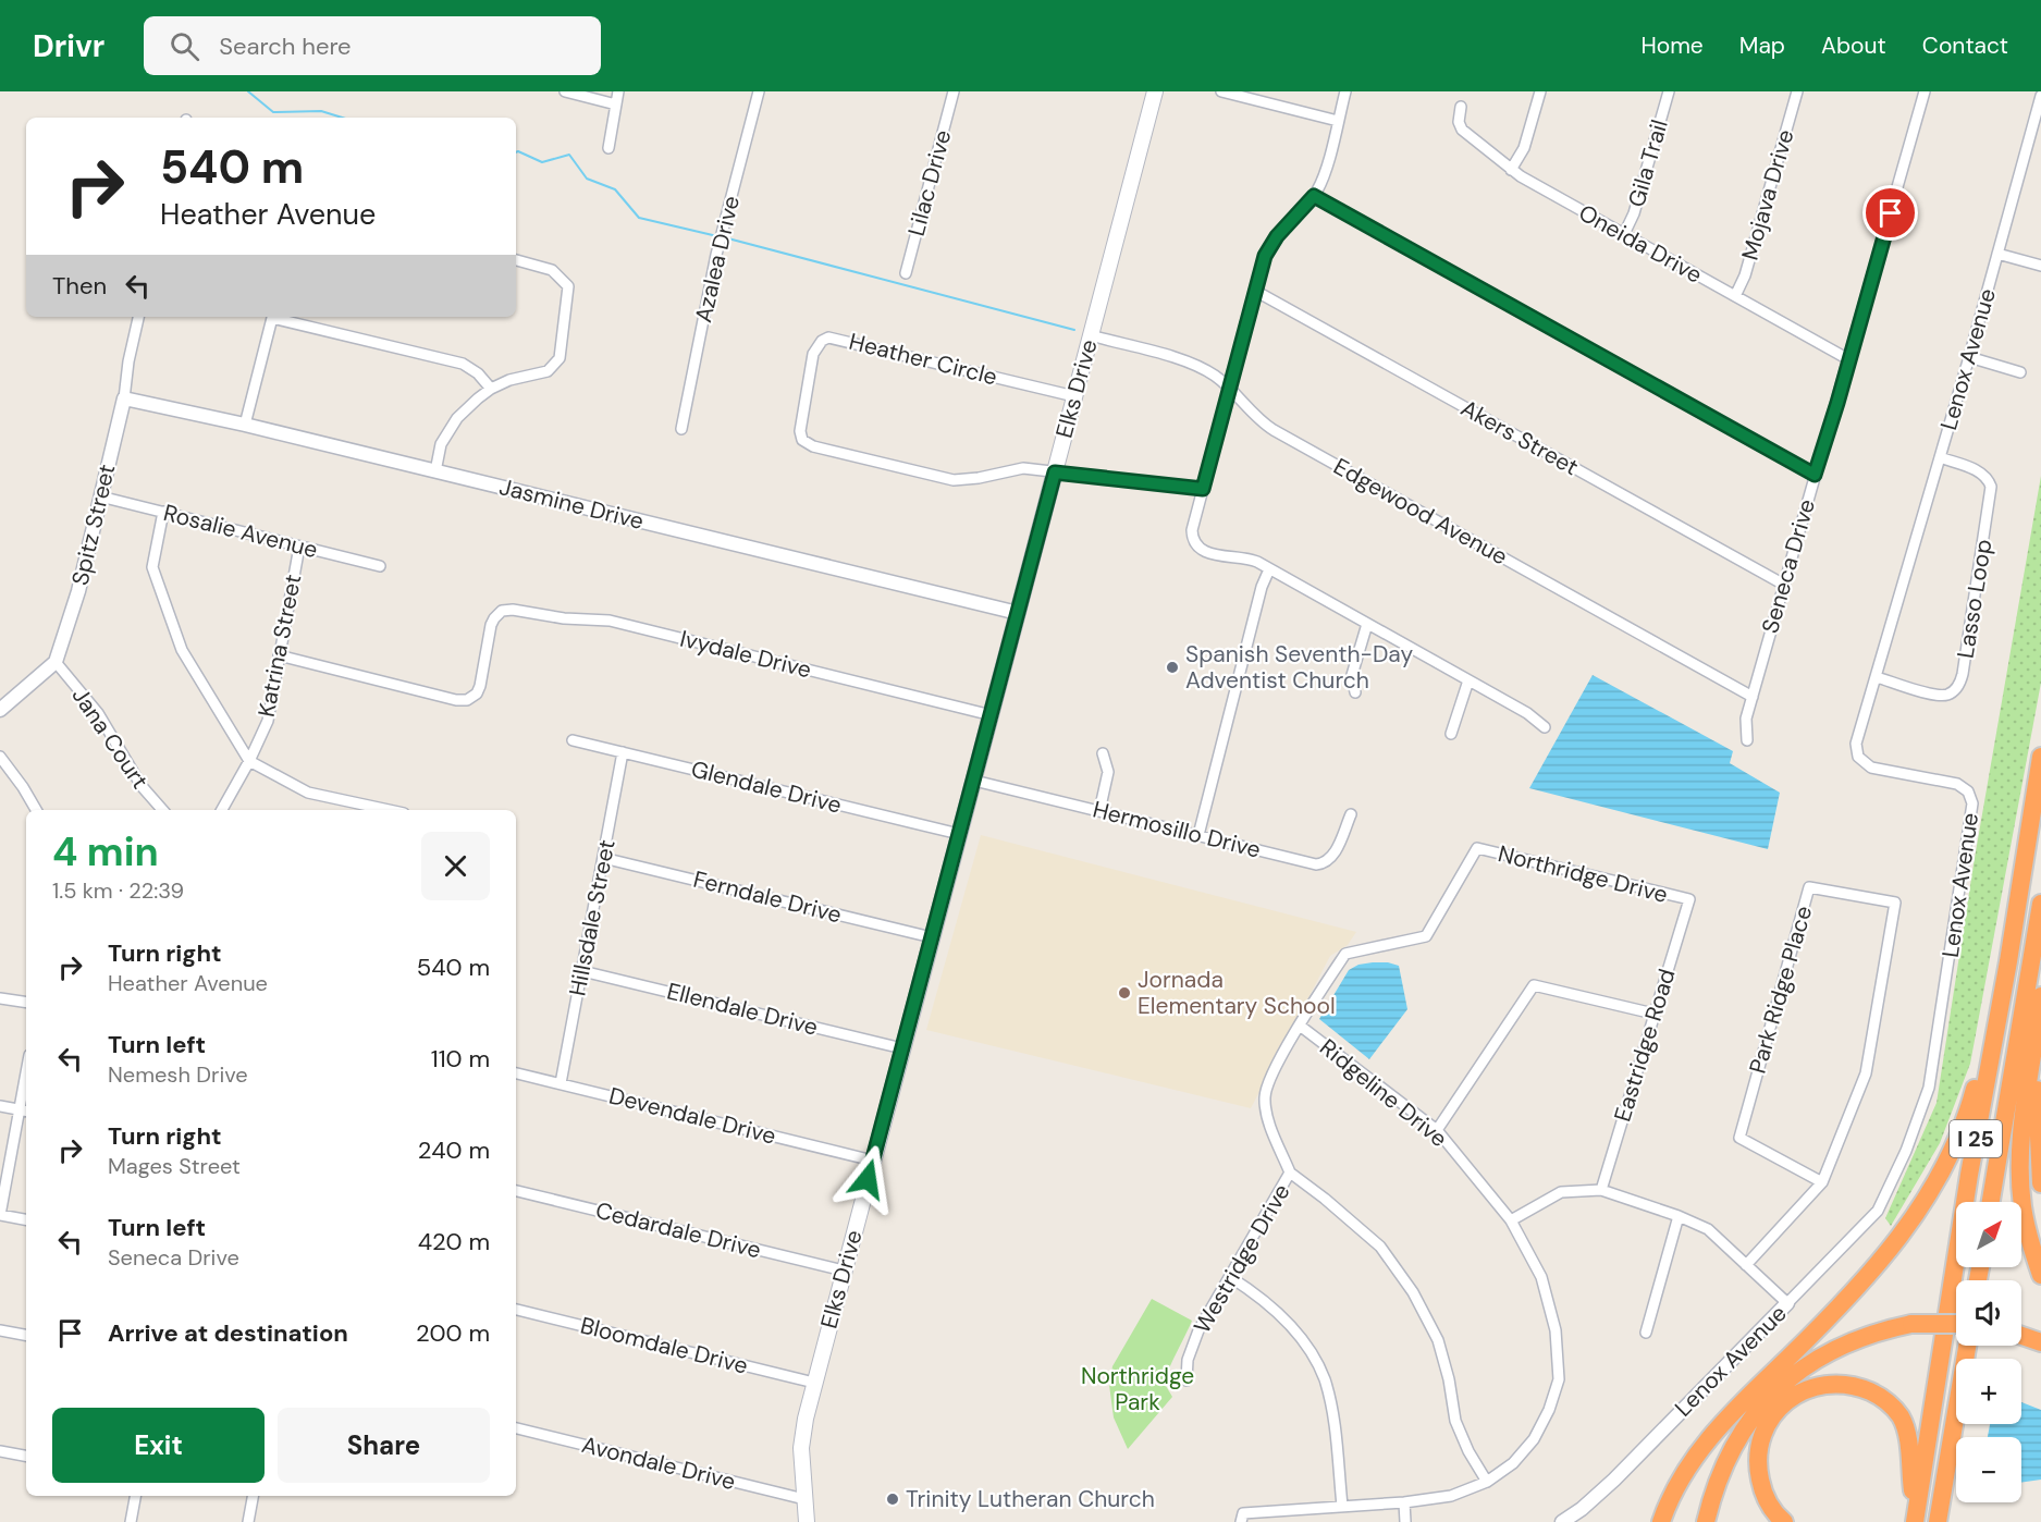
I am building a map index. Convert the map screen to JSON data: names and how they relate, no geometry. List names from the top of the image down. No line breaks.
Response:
{"streets":{"highway":["I 25"],"main road":["Elks Drive"],"street":["Gila Trail","Lilac Drive","Mojava Drive","Oneida Drive","Azalea Drive","Heather Circle","Lenox Avenue","Akers Street","Jasmine Drive","Edgewood Avenue","Spitz Street","Rosalie Avenue","Seneca Drive","Lasso Loop","Katrina Street","Ivydale Drive","Jana Court","Glendale Drive","Hermosillo Drive","Northridge Drive","Ferndale Drive","Hillsdale Street","Park Ridge Place","Ellendale Drive","Eastridge Road","Ridgeline Drive","Devendale Drive","Cedardale Drive","Westridge Drive","Bloomdale Drive","Avondale Drive"]},"crossings":[["Gila Trail","Oneida Drive"],["Mojava Drive","Oneida Drive"],["Oneida Drive","Seneca Drive"],["Heather Circle","Elks Drive"],["Lenox Avenue","Lasso Loop"],["Elks Drive","Jasmine Drive"],["Elks Drive","Edgewood Avenue"],["Elks Drive","Ivydale Drive"],["Elks Drive","Glendale Drive"],["Elks Drive","Hermosillo Drive"],["Elks Drive","Ferndale Drive"],["Elks Drive","Ellendale Drive"],["Elks Drive","Devendale Drive"],["Elks Drive","Cedardale Drive"],["Elks Drive","Bloomdale Drive"],["Elks Drive","Avondale Drive"],["Akers Street","Seneca Drive"],["Jasmine Drive","Spitz Street"],["Edgewood Avenue","Seneca Drive"],["Spitz Street","Rosalie Avenue"],["Spitz Street","Jana Court"],["Rosalie Avenue","Katrina Street"],["Katrina Street","Ivydale Drive"],["Glendale Drive","Hillsdale Street"],["Northridge Drive","Eastridge Road"],["Northridge Drive","Westridge Drive"],["Ferndale Drive","Hillsdale Street"],["Hillsdale Street","Ellendale Drive"],["Hillsdale Street","Devendale Drive"],["Ridgeline Drive","Westridge Drive"]],"parks":["Northridge Park"],"places":["Spanish Seventh-Day Adventist Church","Jornada Elementary School","Trinity Lutheran Church"],"north":"top right","page":{"header":"Drivr","search":"Search here","nav":["Home","Map","About","Contact"],"turn":["540 m","Heather Avenue"],"then":"Then","heading":["4 min","1.5 km · 22:39"],"list":[{"name":"Turn right","note":"Heather Avenue","value":"540 m"},{"name":"Turn left","note":"Nemesh Drive","value":"110 m"},{"name":"Turn right","note":"Mages Street","value":"240 m"},{"name":"Turn left","note":"Seneca Drive","value":"420 m"},{"name":"Arrive at destination","value":"200 m"}],"map_buttons":["+","−"],"buttons":["Exit","Share"]}}
